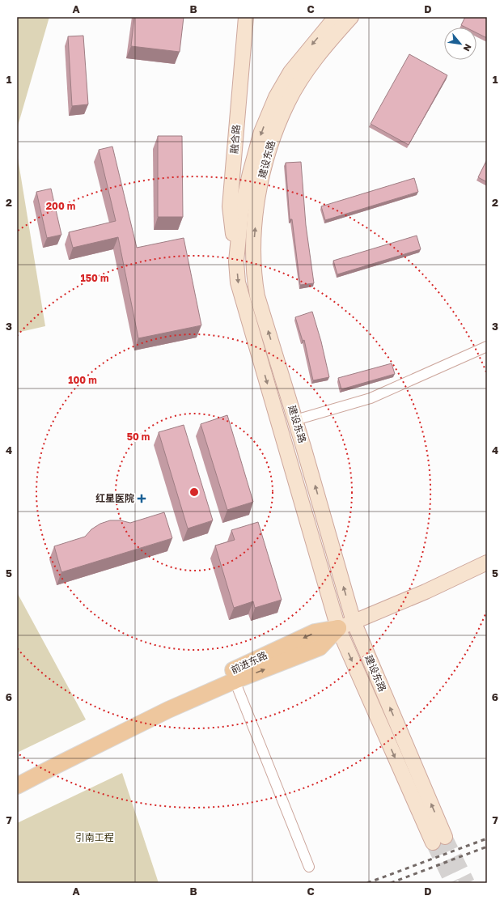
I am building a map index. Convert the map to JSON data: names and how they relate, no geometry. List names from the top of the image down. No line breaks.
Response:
{"streets":{"main road":["融合路","建设东路","前进东路"]},"crossings":[["融合路","建设东路"],["建设东路","前进东路"]],"parks":["引南工程"],"places":{"health":["红星医院"]},"north":"bottom right","grid":{"columns":["A","B","C","D"],"rows":["1","2","3","4","5","6","7"]},"rings":["200 m","150 m","100 m","50 m"]}
